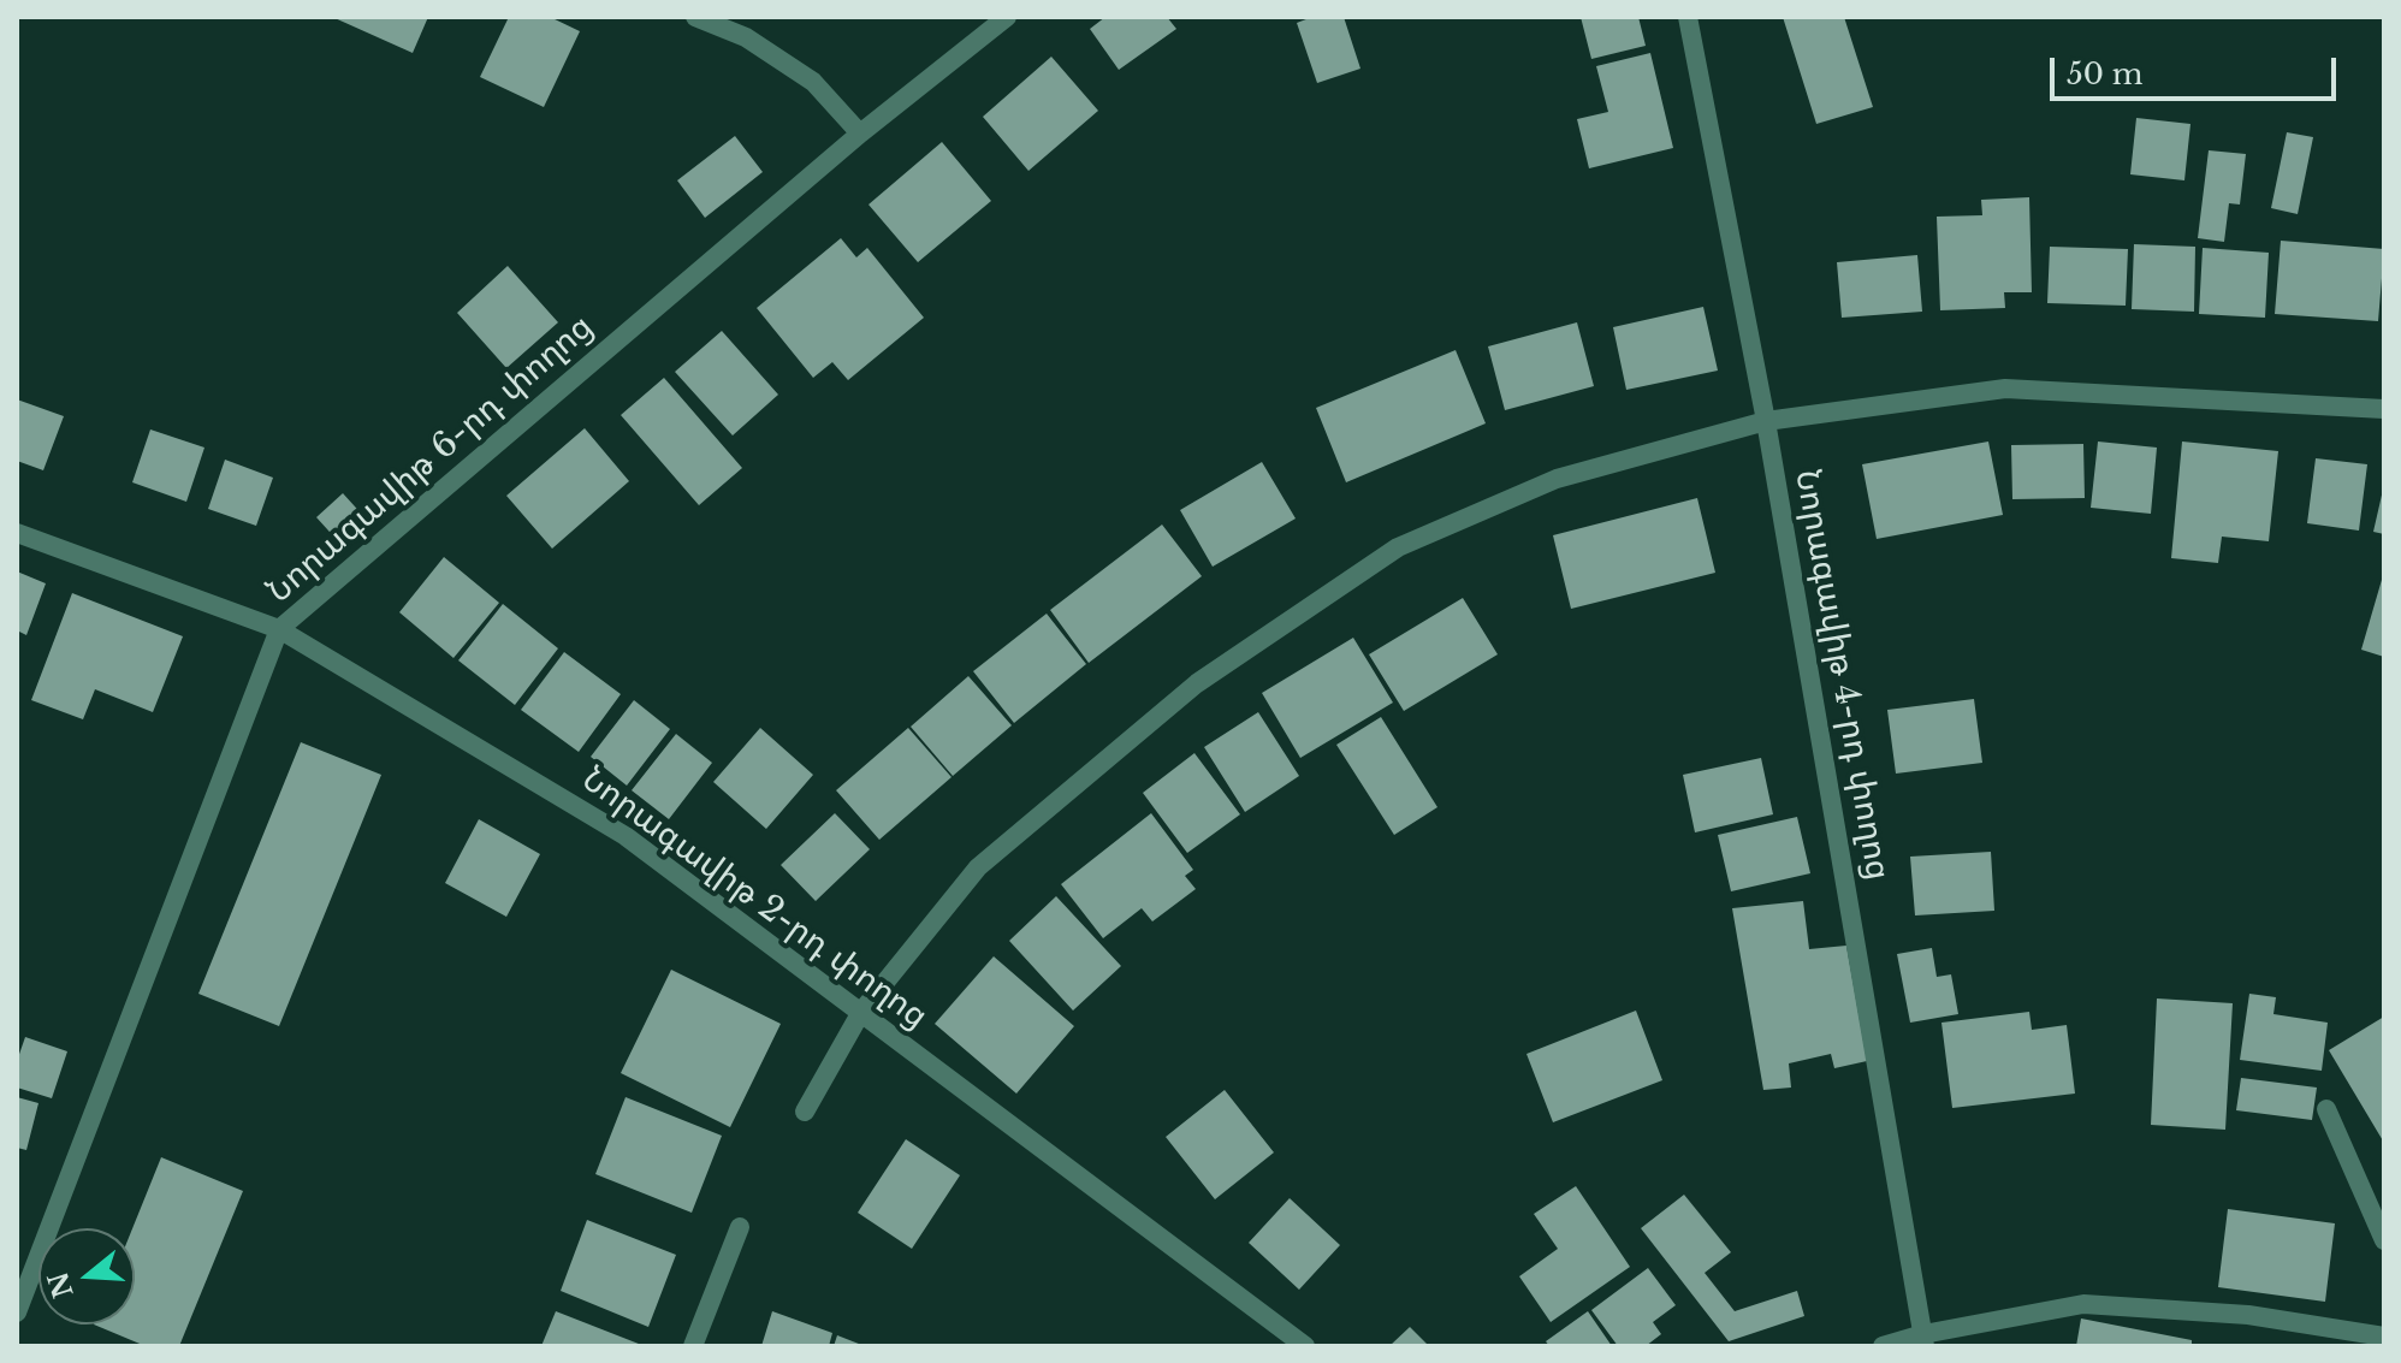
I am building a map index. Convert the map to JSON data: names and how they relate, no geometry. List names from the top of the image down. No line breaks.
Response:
{"streets":{"street":["Նորագավիթ 6-րդ փողոց","Նորագավիթ 4-րդ փողոց","Նորագավիթ 2-րդ փողոց"]},"crossings":[["Նորագավիթ 6-րդ փողոց","Նորագավիթ 2-րդ փողոց"]],"scale_bar":"50 m","north":"left"}
